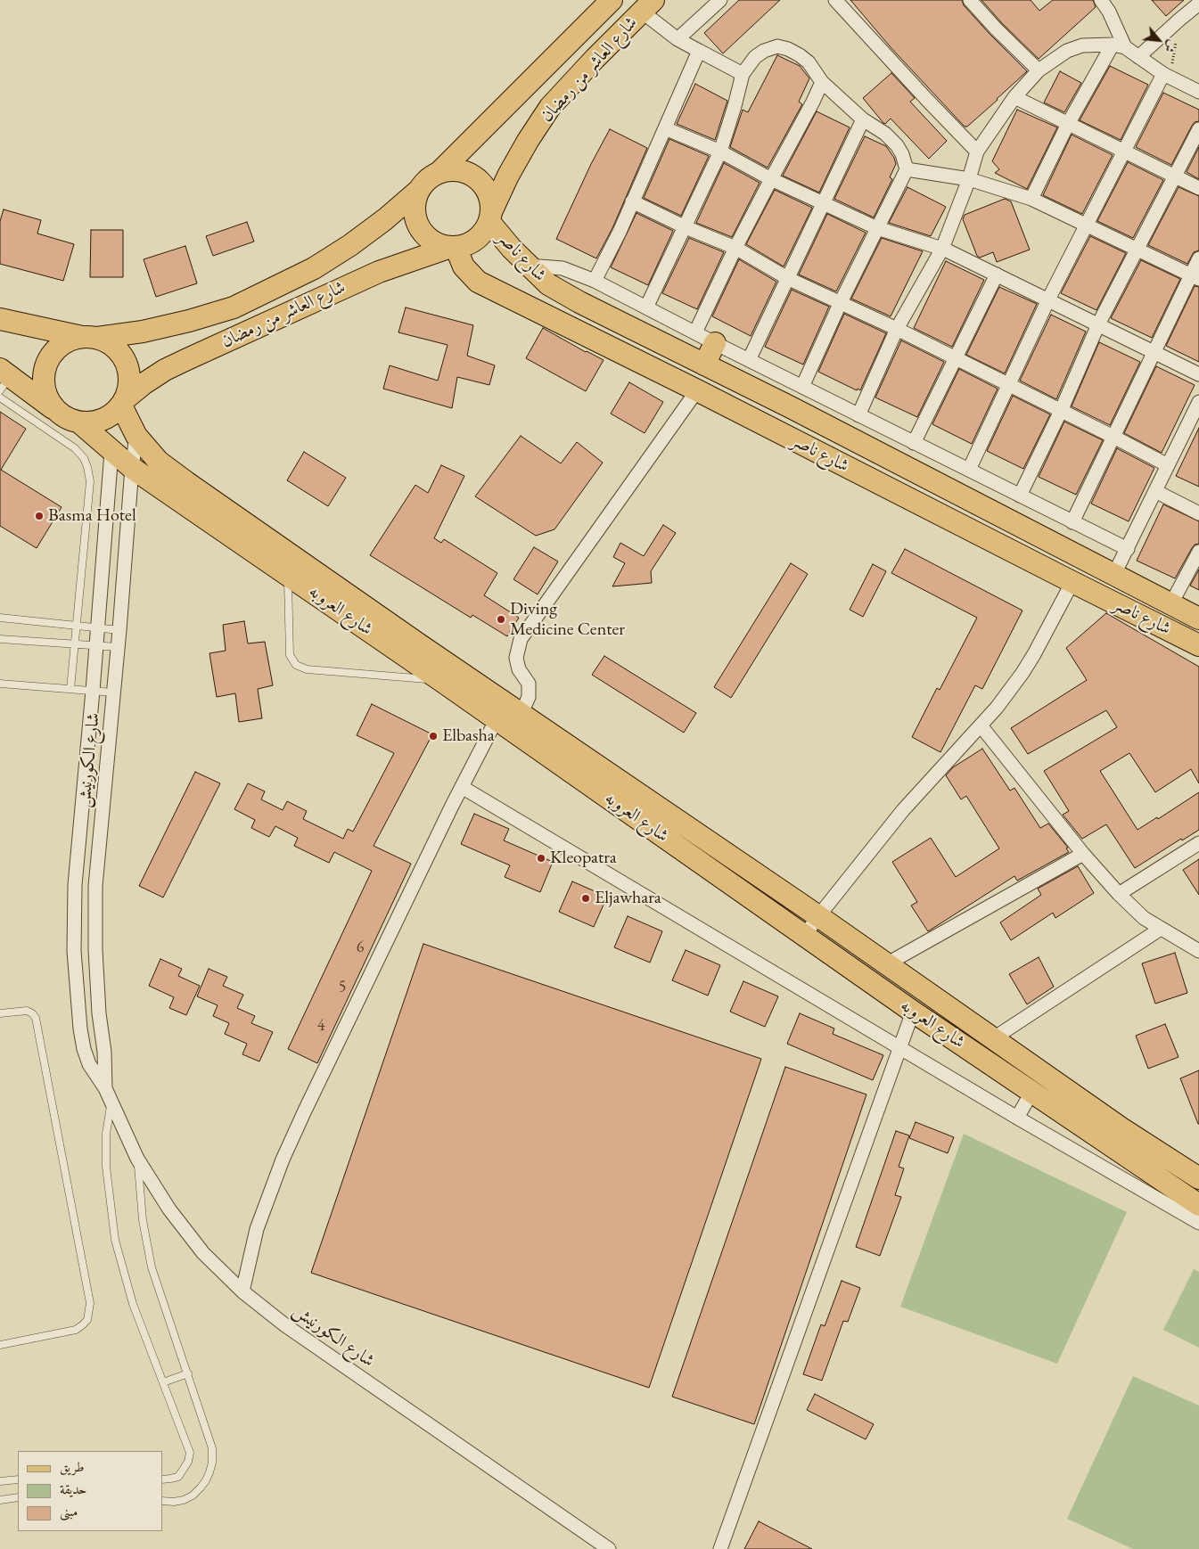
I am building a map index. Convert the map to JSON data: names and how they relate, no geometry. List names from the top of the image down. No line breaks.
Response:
{"streets":{"main road":["شارع العاشر من رمضان","شارع ناصر","شارع العروبه"],"street":["شارع الكورنيش"]},"crossings":[["شارع العاشر من رمضان","شارع ناصر"],["شارع العاشر من رمضان","شارع العروبه"],["شارع العروبه","شارع الكورنيش"]],"places":["Basma Hotel","Diving Medicine Center","Elbasha","Kleopatra","Eljawhara"],"house_numbers":["6","5","4"],"legend":["طريق","حديقة","مبنى"],"north":"bottom right"}
